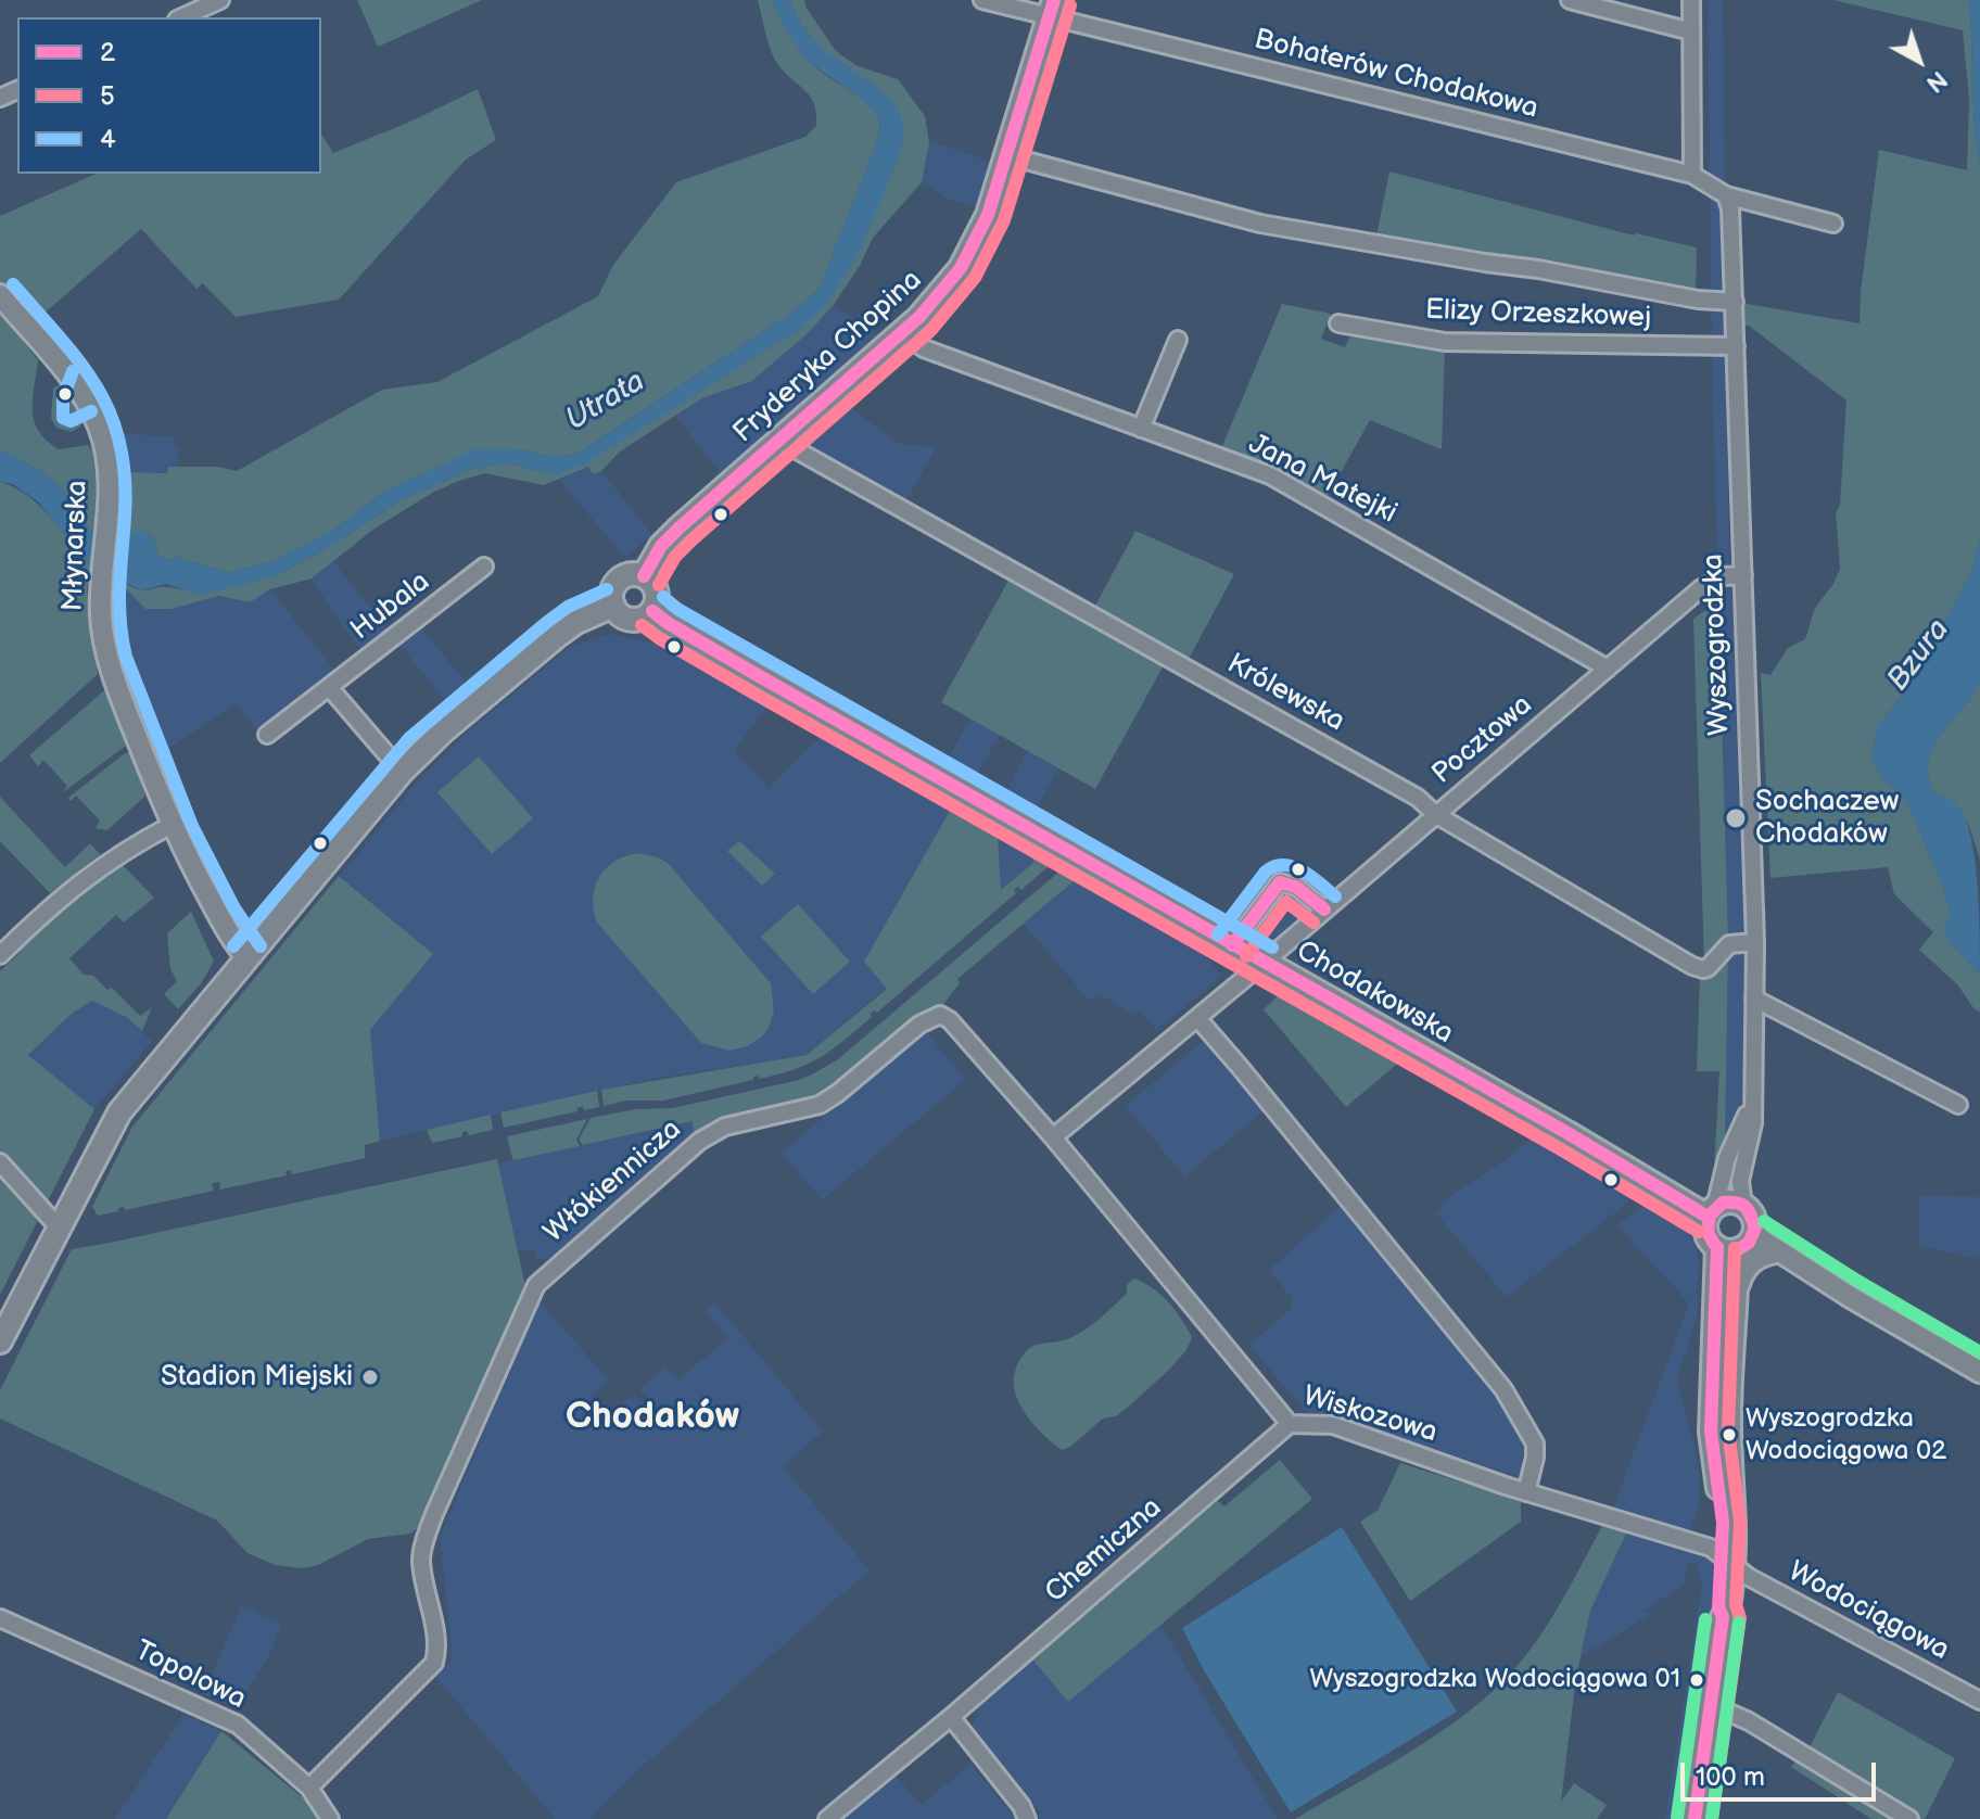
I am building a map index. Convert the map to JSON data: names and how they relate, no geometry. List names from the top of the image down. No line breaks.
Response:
{"streets":{"main road":["Fryderyka Chopina","Chodakowska"],"street":["Bohaterów Chodakowa","Elizy Orzeszkowej","Jana Matejki","Młynarska","Hubala","Wyszogrodzka","Królewska","Pocztowa","Włókiennicza","Wiskozowa","Chemiczna","Wodociągowa","Topolowa"]},"crossings":[["Bohaterów Chodakowa","Fryderyka Chopina"],["Bohaterów Chodakowa","Wyszogrodzka"],["Elizy Orzeszkowej","Wyszogrodzka"],["Fryderyka Chopina","Jana Matejki"],["Fryderyka Chopina","Królewska"],["Fryderyka Chopina","Chodakowska"],["Jana Matejki","Pocztowa"],["Wyszogrodzka","Królewska"],["Wyszogrodzka","Pocztowa"],["Wyszogrodzka","Chodakowska"],["Królewska","Pocztowa"],["Pocztowa","Chodakowska"],["Włókiennicza","Wiskozowa"],["Włókiennicza","Topolowa"],["Wiskozowa","Chemiczna"],["Wiskozowa","Wodociągowa"]],"districts":["Chodaków"],"water":["Utrata","Bzura"],"places":["Sochaczew Chodaków","Stadion Miejski","Wyszogrodzka Wodociągowa 02","Wyszogrodzka Wodociągowa 01"],"lines":["transit line 2","transit line 5","transit line 4"],"legend":["2","5","4"],"scale_bar":"100 m","north":"bottom right"}
